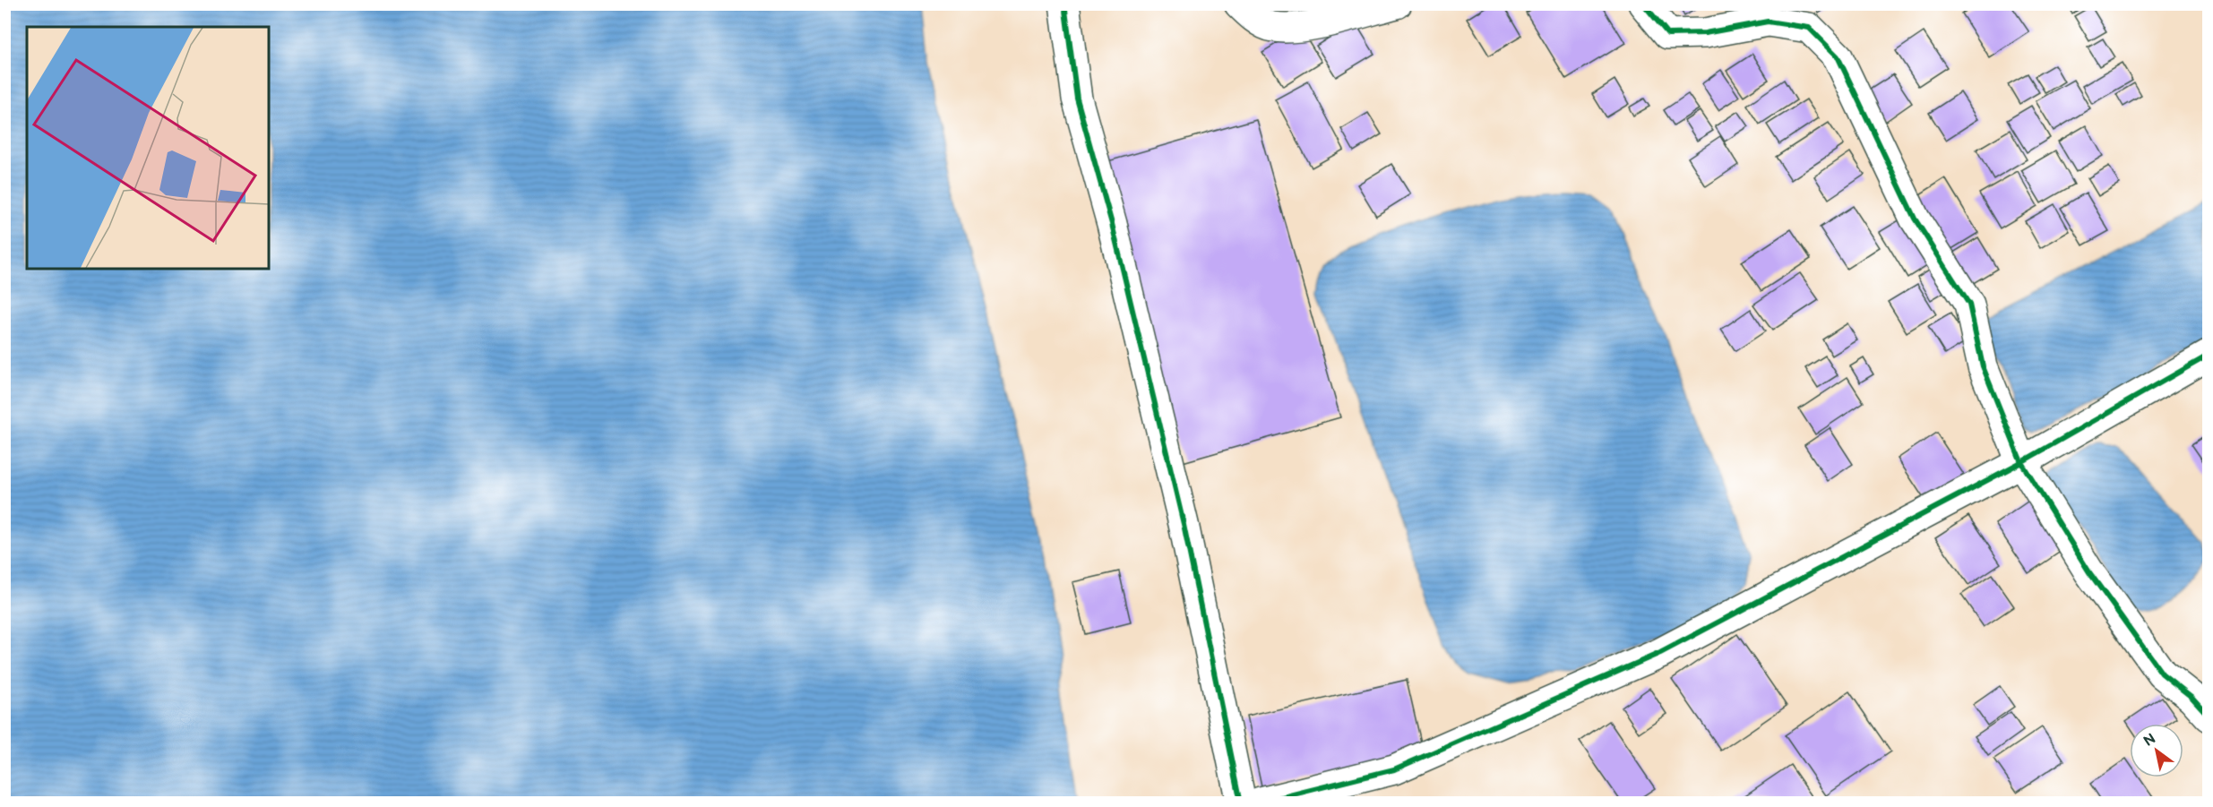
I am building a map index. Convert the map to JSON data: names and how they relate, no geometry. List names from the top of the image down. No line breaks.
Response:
{"north":"top left"}
